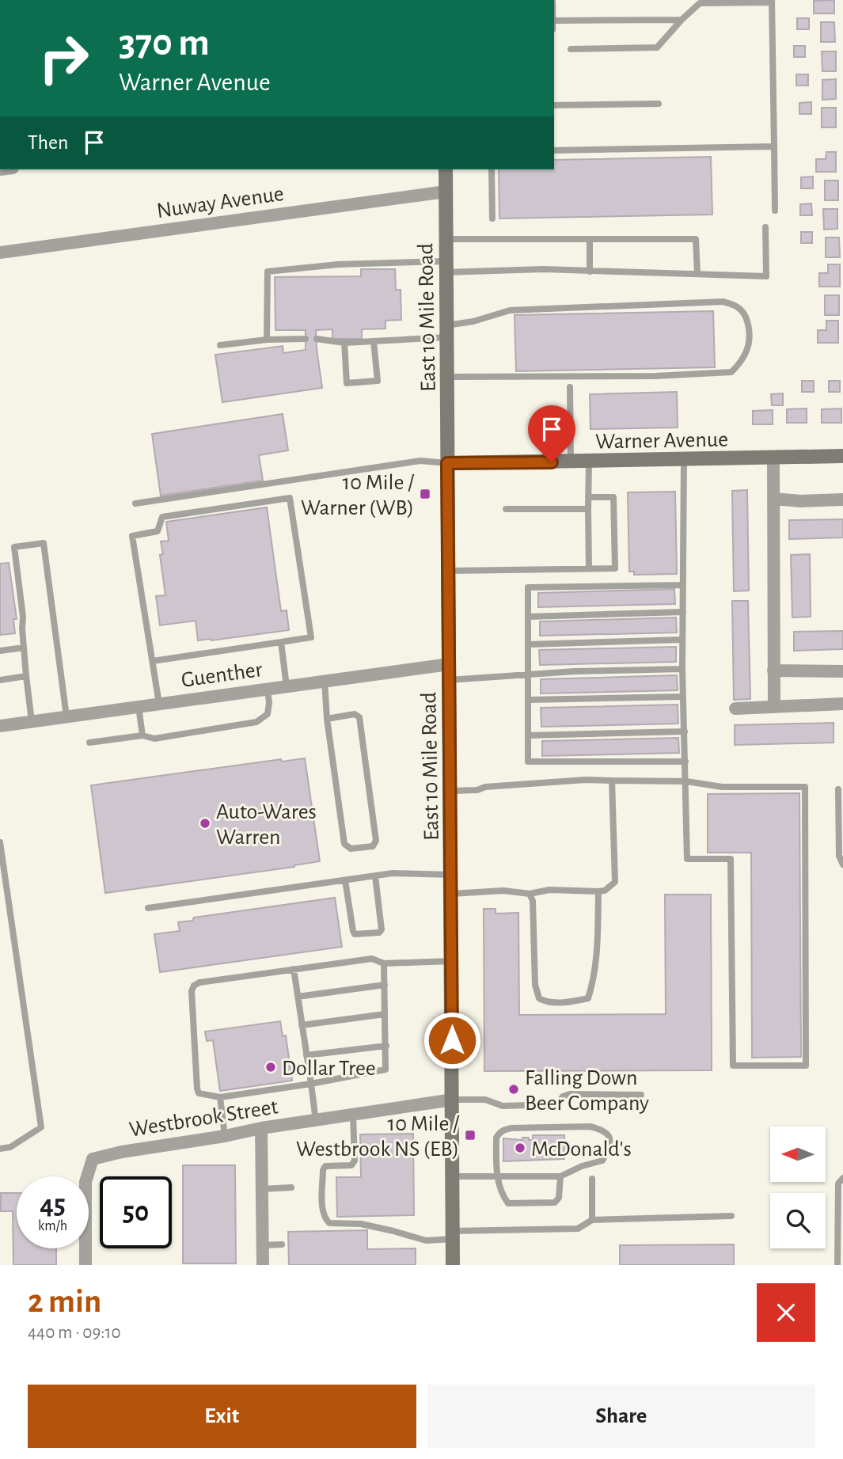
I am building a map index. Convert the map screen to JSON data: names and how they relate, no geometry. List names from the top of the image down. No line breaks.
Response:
{"streets":{"main road":["East 10 Mile Road","Warner Avenue"],"street":["Nuway Avenue","Guenther","Westbrook Street"]},"crossings":[["Nuway Avenue","East 10 Mile Road"],["East 10 Mile Road","Warner Avenue"],["East 10 Mile Road","Guenther"],["East 10 Mile Road","Westbrook Street"]],"places":{"transit":["10 Mile / Warner (WB)","10 Mile / Westbrook NS (EB)"],"other":["Auto-Wares Warren","Dollar Tree","Falling Down Beer Company","McDonald's"]},"north":"left","page":{"turn":["370 m","Warner Avenue"],"then":"Then","speed":"45 km/h","limit":"50","heading":["2 min","440 m · 09:10"],"buttons":["Exit","Share"]}}
